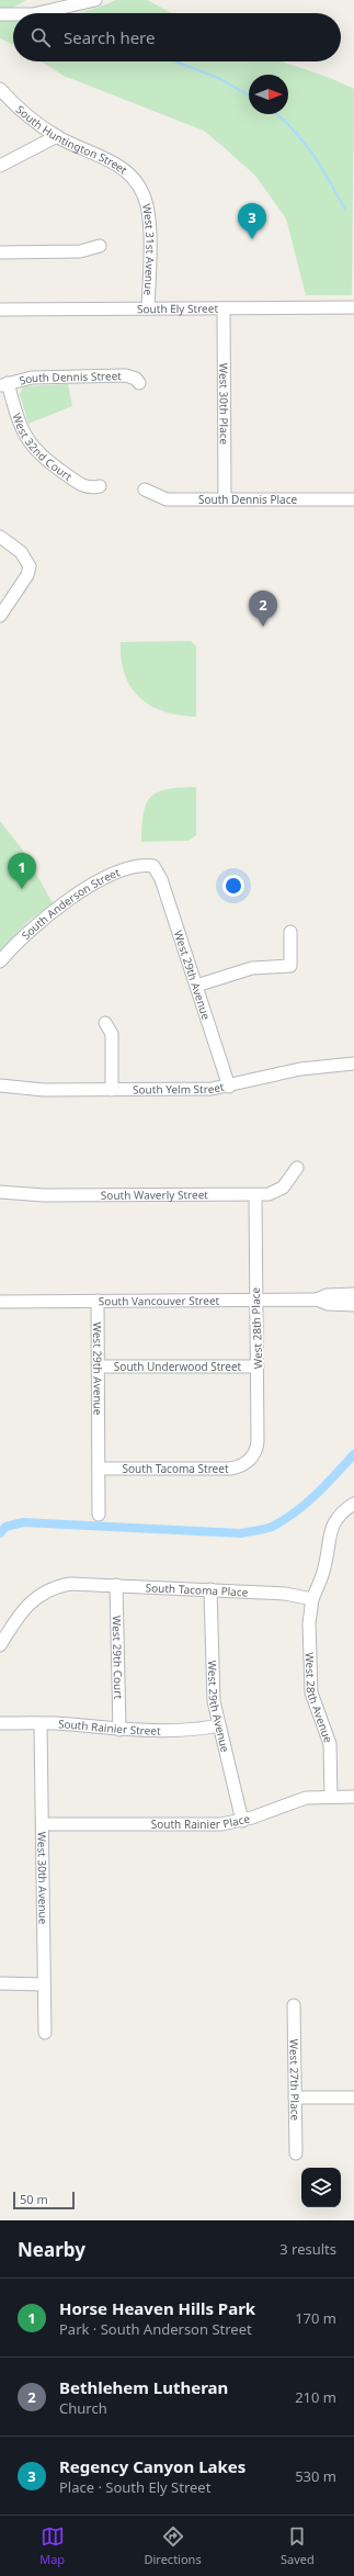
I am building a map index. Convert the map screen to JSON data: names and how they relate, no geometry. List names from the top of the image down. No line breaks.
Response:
{"streets":{"street":["South Huntington Street","West 31st Avenue","South Ely Street","South Dennis Street","West 30th Place","West 32nd Court","South Dennis Place","South Anderson Street","West 29th Avenue","South Yelm Street","South Waverly Street","South Vancouver Street","West 28th Place","South Underwood Street","South Tacoma Street","South Tacoma Place","West 29th Court","West 28th Avenue","South Rainier Street","South Rainier Place","West 30th Avenue","West 27th Place"]},"crossings":[["South Huntington Street","West 31st Avenue"],["West 31st Avenue","South Ely Street"],["South Ely Street","West 30th Place"],["South Dennis Street","West 32nd Court"],["West 30th Place","South Dennis Place"],["South Anderson Street","West 29th Avenue"],["West 29th Avenue","South Yelm Street"],["West 29th Avenue","South Vancouver Street"],["West 29th Avenue","South Underwood Street"],["West 29th Avenue","South Tacoma Street"],["West 29th Avenue","South Tacoma Place"],["West 29th Avenue","South Rainier Street"],["West 29th Avenue","South Rainier Place"],["South Waverly Street","West 28th Place"],["South Vancouver Street","West 28th Place"],["West 28th Place","South Underwood Street"],["West 28th Place","South Tacoma Street"],["South Tacoma Place","West 29th Court"],["South Tacoma Place","West 28th Avenue"],["West 29th Court","South Rainier Street"],["West 28th Avenue","South Rainier Place"],["South Rainier Street","West 30th Avenue"],["South Rainier Place","West 30th Avenue"]],"scale_bar":"50 m","north":"right","page":{"search":"Search here","pins":["3","2","1"],"scale":"50 m","heading":["Nearby","3 results"],"list":[{"mark":"1","name":"Horse Heaven Hills Park","note":"Park · South Anderson Street","value":"170 m"},{"mark":"2","name":"Bethlehem Lutheran","note":"Church","value":"210 m"},{"mark":"3","name":"Regency Canyon Lakes","note":"Place · South Ely Street","value":"530 m"}],"nav":["Map","Directions","Saved"]}}
